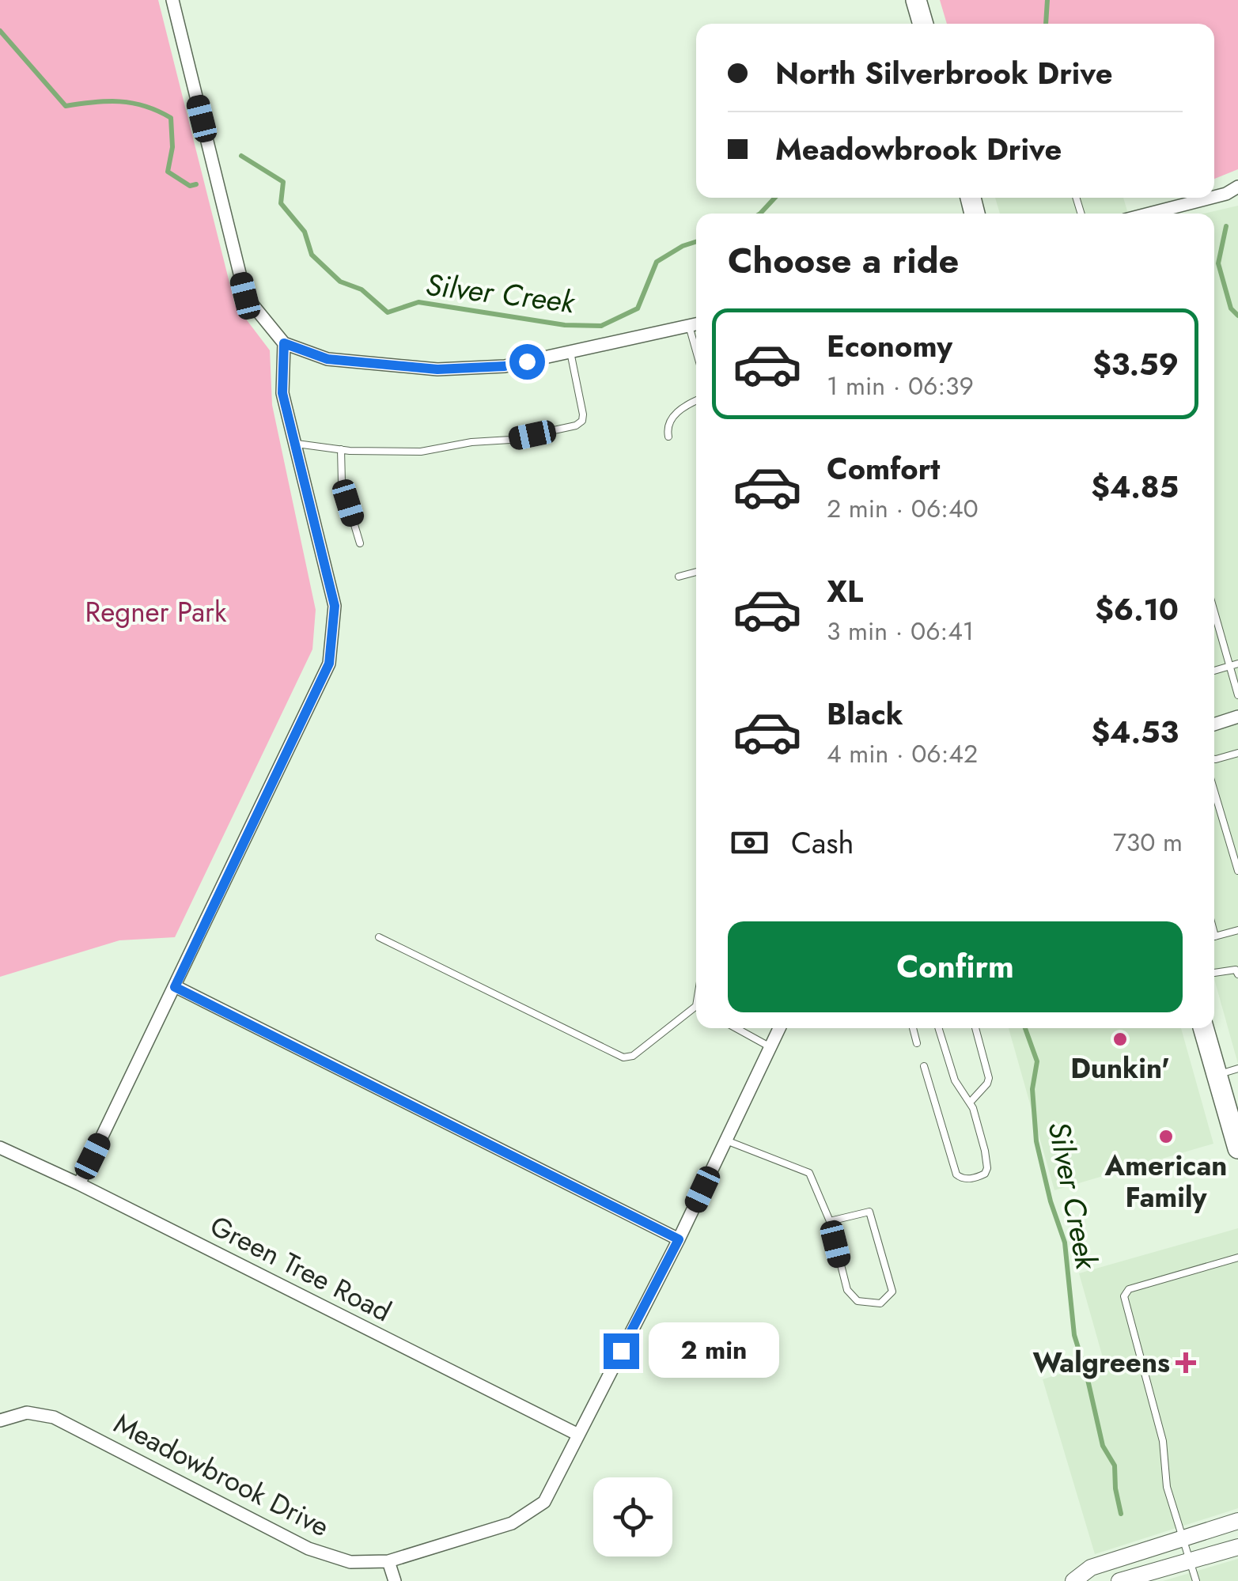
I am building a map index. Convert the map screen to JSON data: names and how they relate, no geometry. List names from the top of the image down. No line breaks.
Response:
{"streets":{"street":["Green Tree Road","Meadowbrook Drive"]},"crossings":[["Green Tree Road","Meadowbrook Drive"]],"water":["Silver Creek"],"parks":["Regner Park"],"places":{"other":["Dunkin'","American Family"],"health":["Walgreens"]},"page":{"banner":["North Silverbrook Drive","Meadowbrook Drive"],"heading":"Choose a ride","list":[{"name":"Economy","note":"1 min · 06:39","value":"$3.59"},{"name":"Comfort","note":"2 min · 06:40","value":"$4.85"},{"name":"XL","note":"3 min · 06:41","value":"$6.10"},{"name":"Black","note":"4 min · 06:42","value":"$4.53"}],"pay":["Cash","730 m"],"buttons":"Confirm","bubble":"2 min"}}
